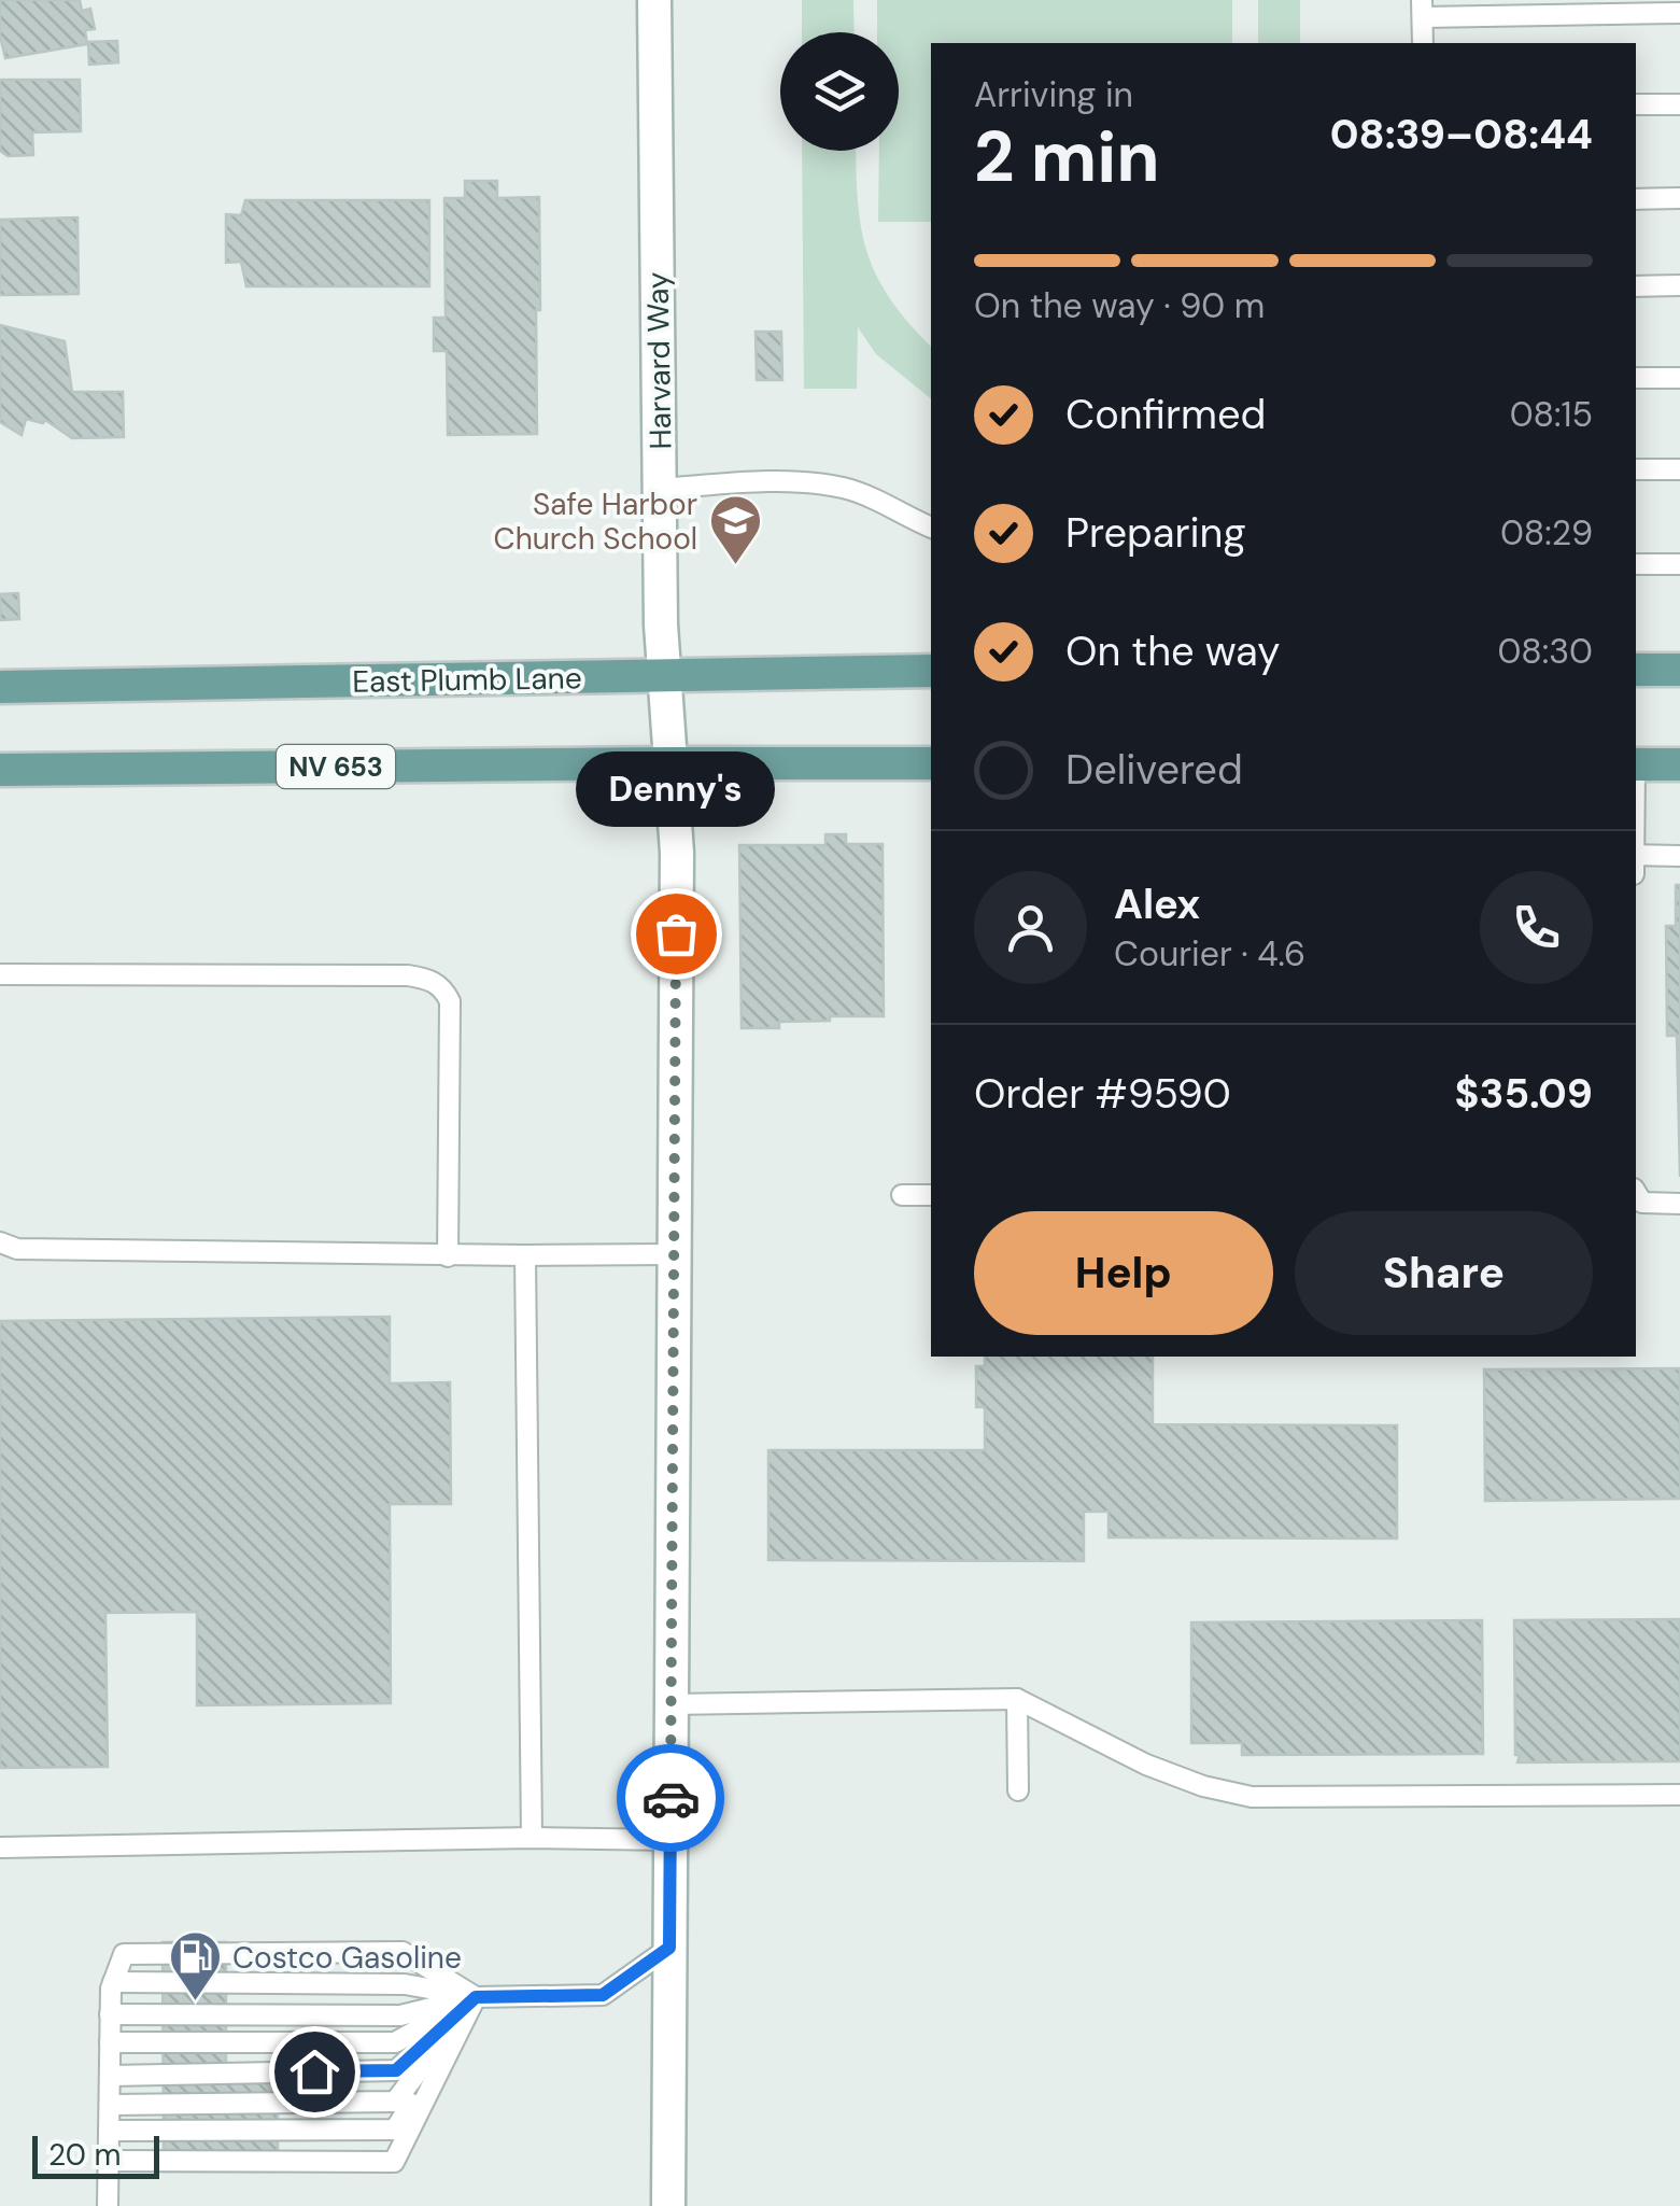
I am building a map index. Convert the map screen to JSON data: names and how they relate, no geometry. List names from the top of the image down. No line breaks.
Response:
{"streets":{"main road":["East Plumb Lane","NV 653"],"street":["Harvard Way"]},"crossings":[["Harvard Way","East Plumb Lane"],["Harvard Way","NV 653"]],"places":{"school or university":["Safe Harbor Church School"],"other":["Denny's"],"fuel station":["Costco Gasoline"]},"scale_bar":"20 m","page":{"heading":["2 min","Arriving in","08:39–08:44"],"panel":["Alex","Courier · 4.6","Order #9590","$35.09"],"bar":"On the way · 90 m","list":[["Confirmed","08:15"],["Preparing","08:29"],["On the way","08:30"],"Delivered"],"bubble":"Denny's","buttons":["Help","Share"],"scale":"20 m"}}
